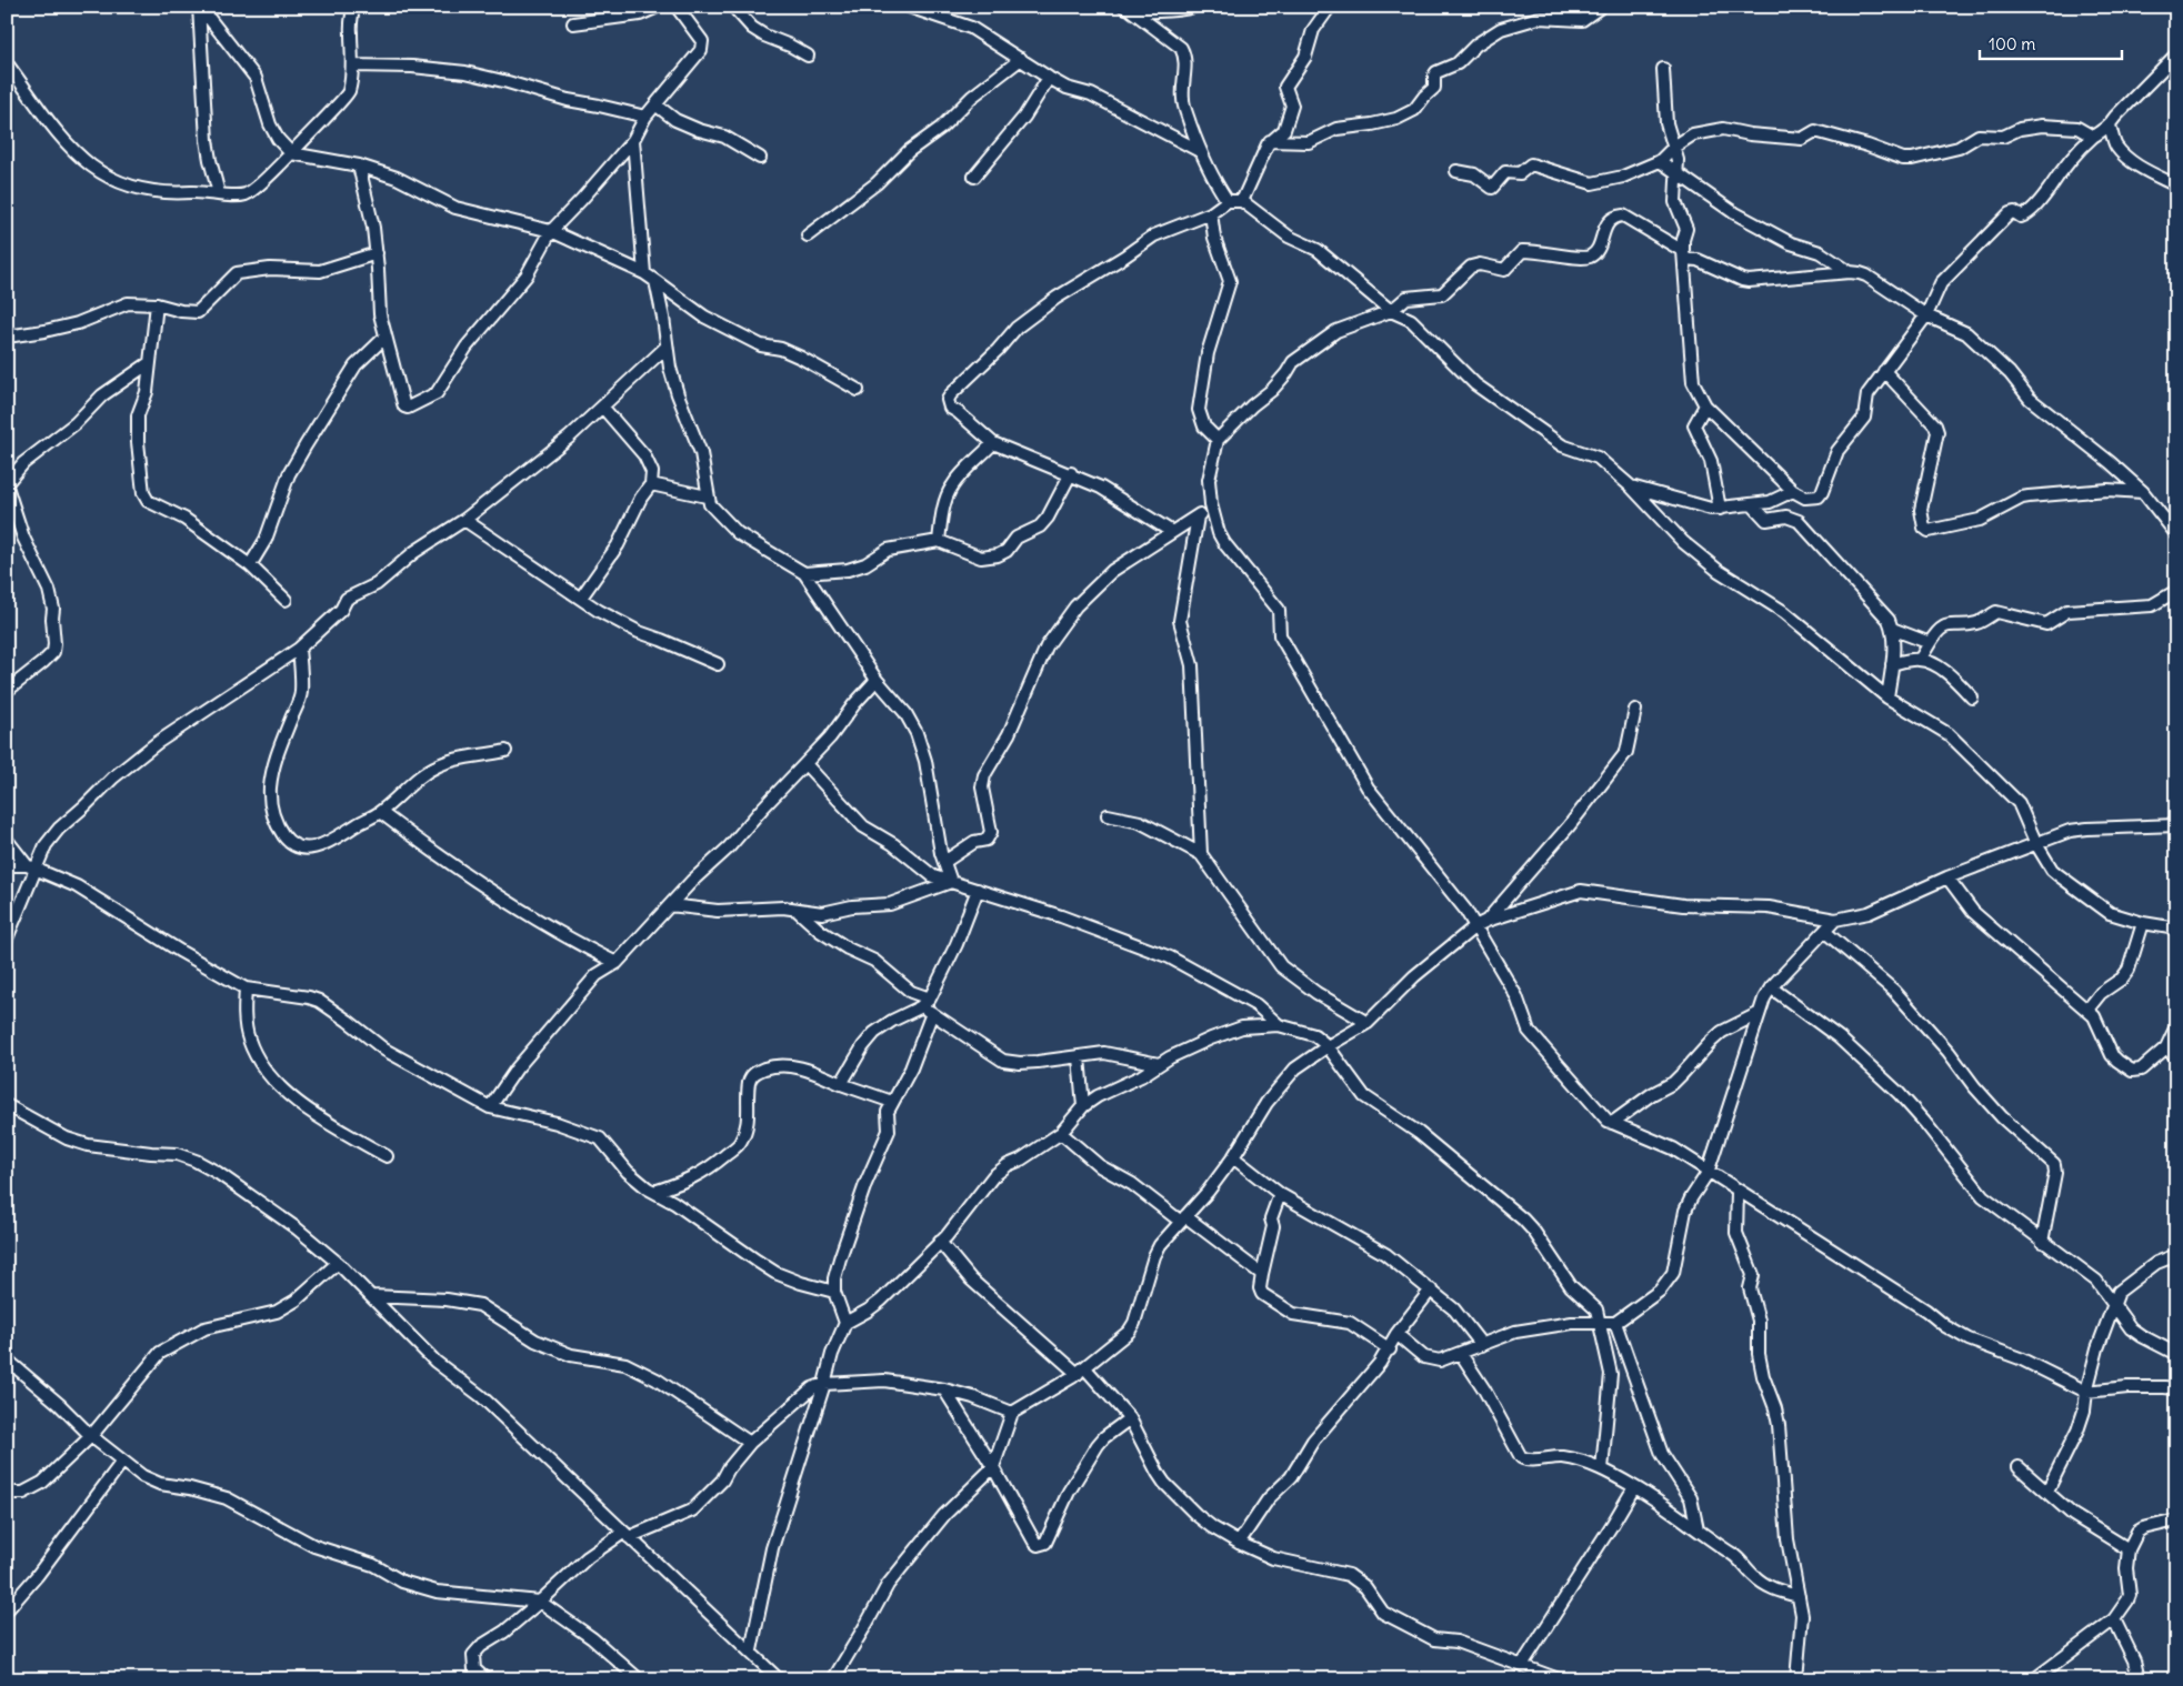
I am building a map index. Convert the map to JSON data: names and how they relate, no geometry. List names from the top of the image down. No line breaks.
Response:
{"scale_bar":"100 m"}
